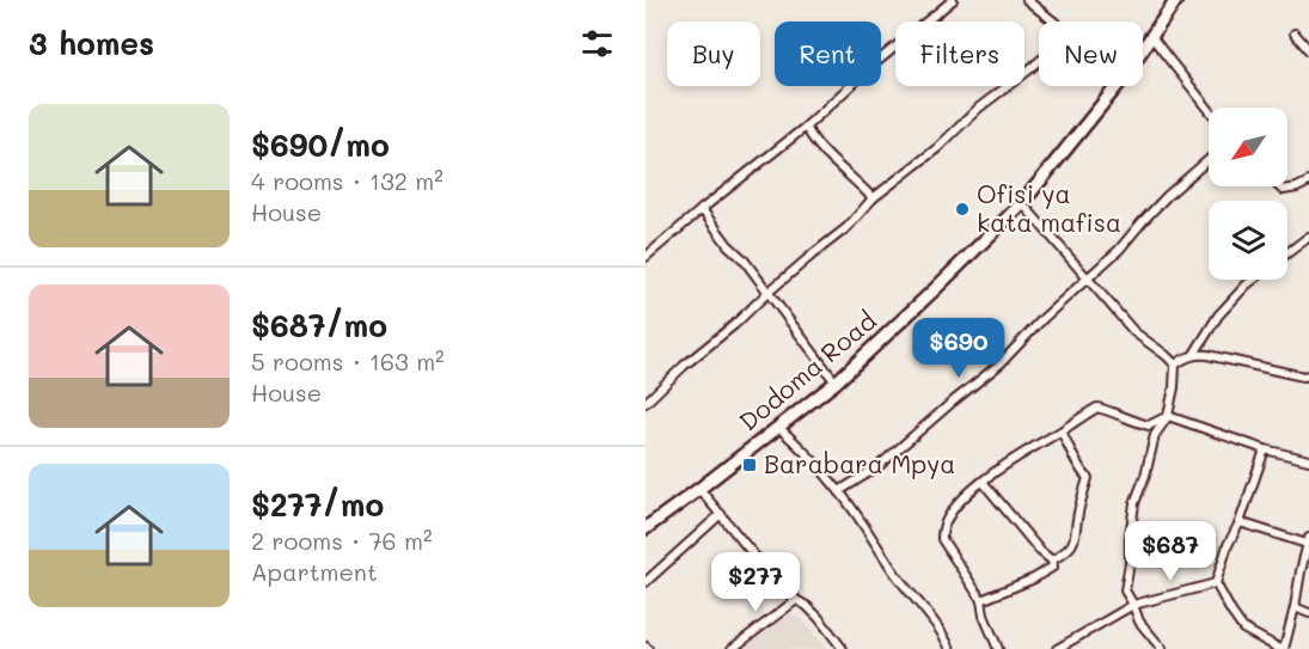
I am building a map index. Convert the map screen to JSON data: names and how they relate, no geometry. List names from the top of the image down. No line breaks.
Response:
{"streets":{"highway":["Dodoma Road"]},"places":{"other":["Ofisi ya kata mafisa"],"transit":["Barabara Mpya"]},"north":"bottom left","page":{"heading":"3 homes","chip":["Buy","Rent","Filters","New"],"list":[{"name":"$690/mo","note":"4 rooms · 132 m² · House"},{"name":"$687/mo","note":"5 rooms · 163 m² · House"},{"name":"$277/mo","note":"2 rooms · 76 m² · Apartment"}],"price":["$690","$687","$277"]}}
